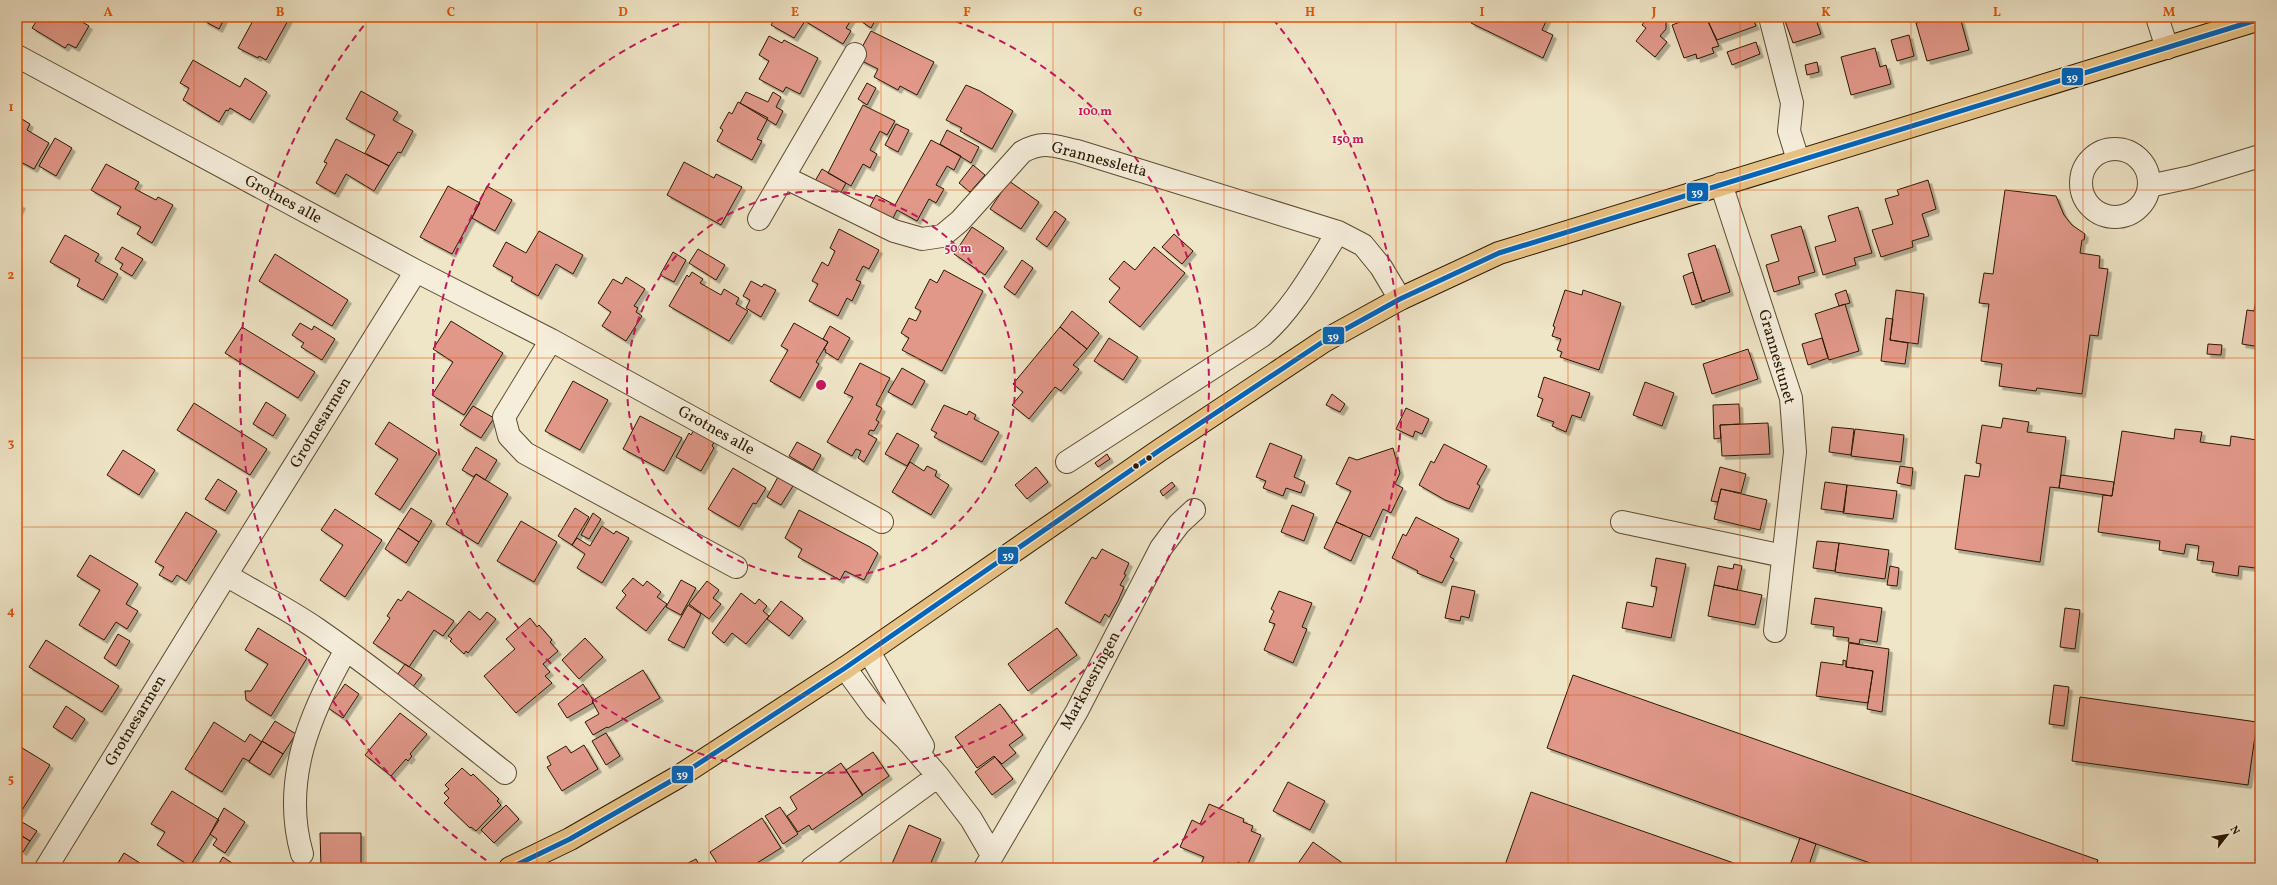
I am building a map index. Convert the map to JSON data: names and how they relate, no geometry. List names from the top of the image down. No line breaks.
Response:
{"streets":{"street":["Grannessletta","Grotnes alle","Grannestunet","Grotnesarmen","Marknesringen"]},"crossings":[["Grotnes alle","Grotnesarmen"]],"lines":["transit line 39"],"north":"top right","grid":{"columns":["A","B","C","D","E","F","G","H","I","J","K","L","M"],"rows":["1","2","3","4","5"]},"rings":["100 m","150 m","50 m"]}
